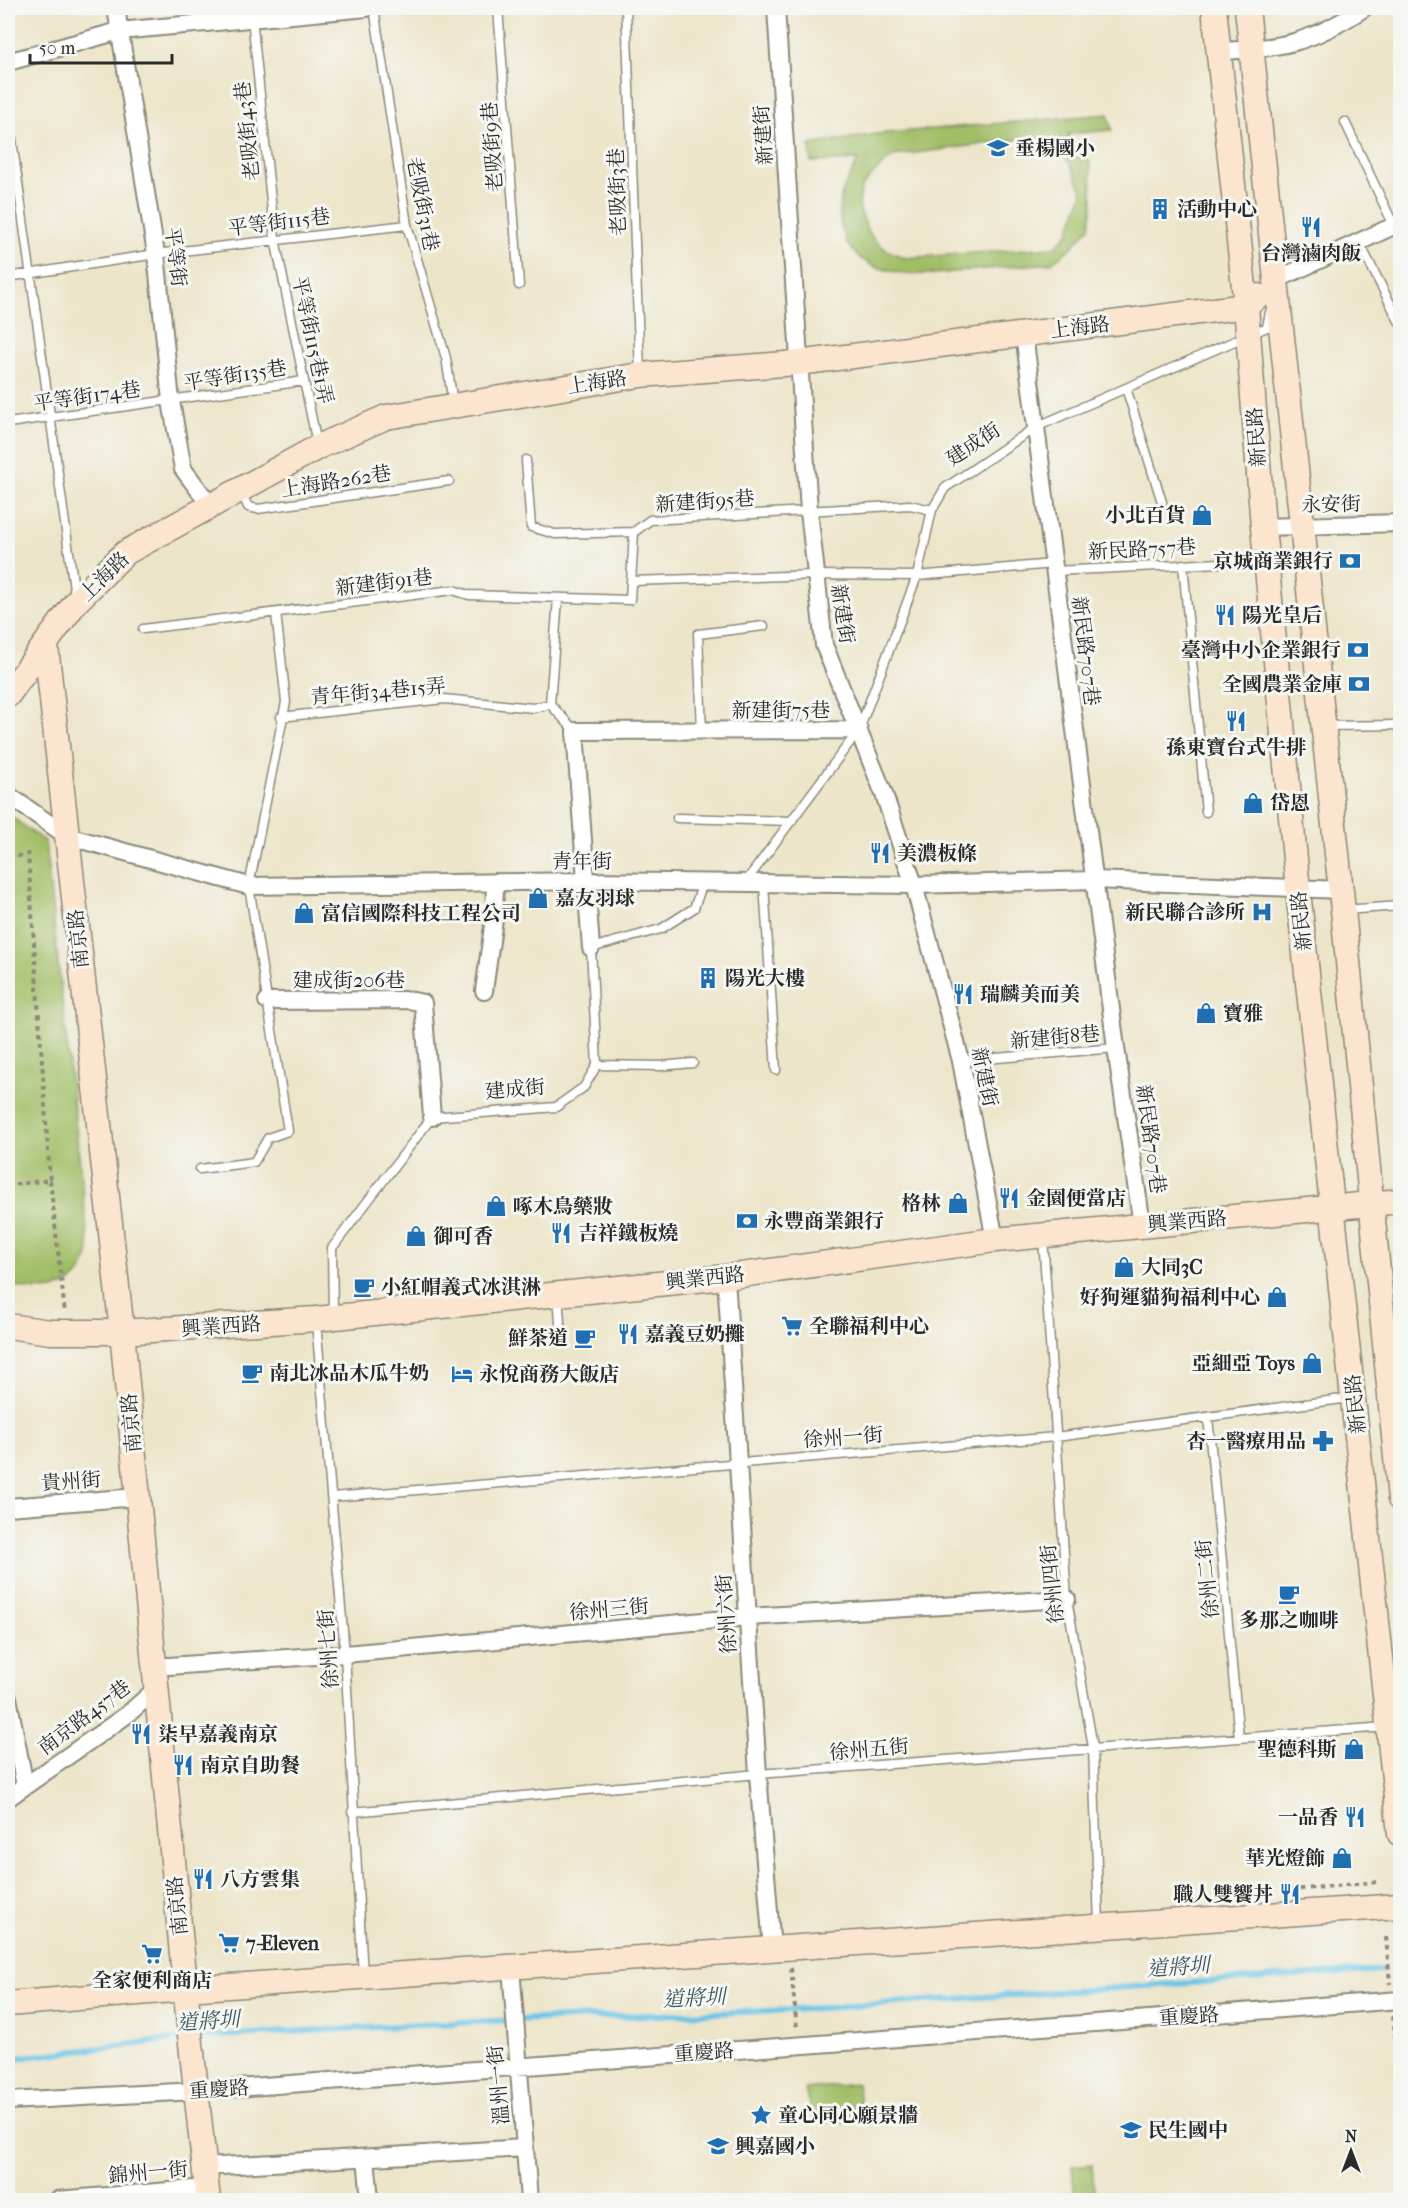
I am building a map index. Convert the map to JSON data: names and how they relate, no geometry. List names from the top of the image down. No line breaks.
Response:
{"streets":{"street":["新建街","平等街","上海路","新民路","永安街","新民路707巷","新建街75巷","青年街","南京路","建成街206巷","興業西路","貴州街","徐州三街","徐州六街","南京路457巷","重慶路","溫州一街","錦州一街"],"lane":["老吸街43巷","老吸街9巷","老吸街3巷","老吸街31巷","平等街115巷","平等街115巷1弄","平等街135巷","平等街174巷","建成街","上海路262巷","新建街95巷","新民路757巷","新建街91巷","青年街34巷15弄","新建街8巷","徐州一街","徐州二街","徐州四街","徐州七街","徐州五街"]},"crossings":[["老吸街43巷","平等街115巷"],["老吸街43巷","平等街115巷1弄"],["新建街","上海路"],["新建街","建成街"],["新建街","新建街95巷"],["新建街","新民路757巷"],["新建街","新建街75巷"],["新建街","青年街"],["新建街","新建街8巷"],["新建街","興業西路"],["老吸街3巷","上海路"],["老吸街31巷","平等街115巷"],["老吸街31巷","上海路"],["平等街115巷","平等街"],["平等街115巷","平等街115巷1弄"],["平等街","上海路"],["平等街","平等街135巷"],["平等街","平等街174巷"],["上海路","平等街115巷1弄"],["上海路","新民路"],["上海路","上海路262巷"],["上海路","新民路707巷"],["上海路","南京路"],["平等街115巷1弄","平等街135巷"],["平等街135巷","平等街174巷"],["新民路","建成街"],["新民路","永安街"],["新民路","新民路757巷"],["新民路","興業西路"],["新民路","徐州一街"],["新民路","徐州五街"],["建成街","新建街95巷"],["建成街","新民路757巷"],["建成街","新民路707巷"],["建成街","新建街75巷"],["建成街","青年街"],["建成街","建成街206巷"],["新民路757巷","新民路707巷"],["新民路707巷","新建街8巷"],["新民路707巷","興業西路"],["青年街","南京路"],["南京路","興業西路"],["南京路","貴州街"],["南京路","徐州三街"],["南京路","南京路457巷"],["南京路","重慶路"],["南京路","錦州一街"],["興業西路","徐州四街"],["興業西路","徐州六街"],["興業西路","徐州七街"],["徐州一街","徐州二街"],["徐州一街","徐州四街"],["徐州一街","徐州六街"],["徐州一街","徐州七街"],["徐州二街","徐州五街"],["徐州四街","徐州三街"],["徐州四街","徐州五街"],["徐州三街","徐州六街"],["徐州三街","徐州七街"],["徐州三街","南京路457巷"],["徐州六街","徐州五街"],["徐州七街","徐州五街"],["重慶路","溫州一街"],["溫州一街","錦州一街"]],"water":["道將圳"],"places":{"school or university":["垂楊國小","民生國中","興嘉國小"],"building":["活動中心","陽光大樓"],"restaurant":["台灣滷肉飯","陽光皇后","孫東寶台式牛排","美濃板條","瑞麟美而美","金園便當店","吉祥鐵板燒","嘉義豆奶攤","柒早嘉義南京","南京自助餐","一品香","八方雲集","職人雙饗丼"],"shop":["小北百貨","岱恩","嘉友羽球","富信國際科技工程公司","寶雅","格林","啄木鳥藥妝","御可香","大同3C","好狗運貓狗福利中心","亞細亞 Toys","聖德科斯","華光燈飾"],"bank":["京城商業銀行","臺灣中小企業銀行","全國農業金庫","永豐商業銀行"],"hospital":["新民聯合診所"],"cafe":["小紅帽義式冰淇淋","鮮茶道","南北冰品木瓜牛奶","多那之咖啡"],"supermarket":["全聯福利中心","7-Eleven","全家便利商店"],"hotel":["永悅商務大飯店"],"pharmacy":["杏一醫療用品"],"place":["童心同心願景牆"]},"scale_bar":"50 m","north":"top"}
